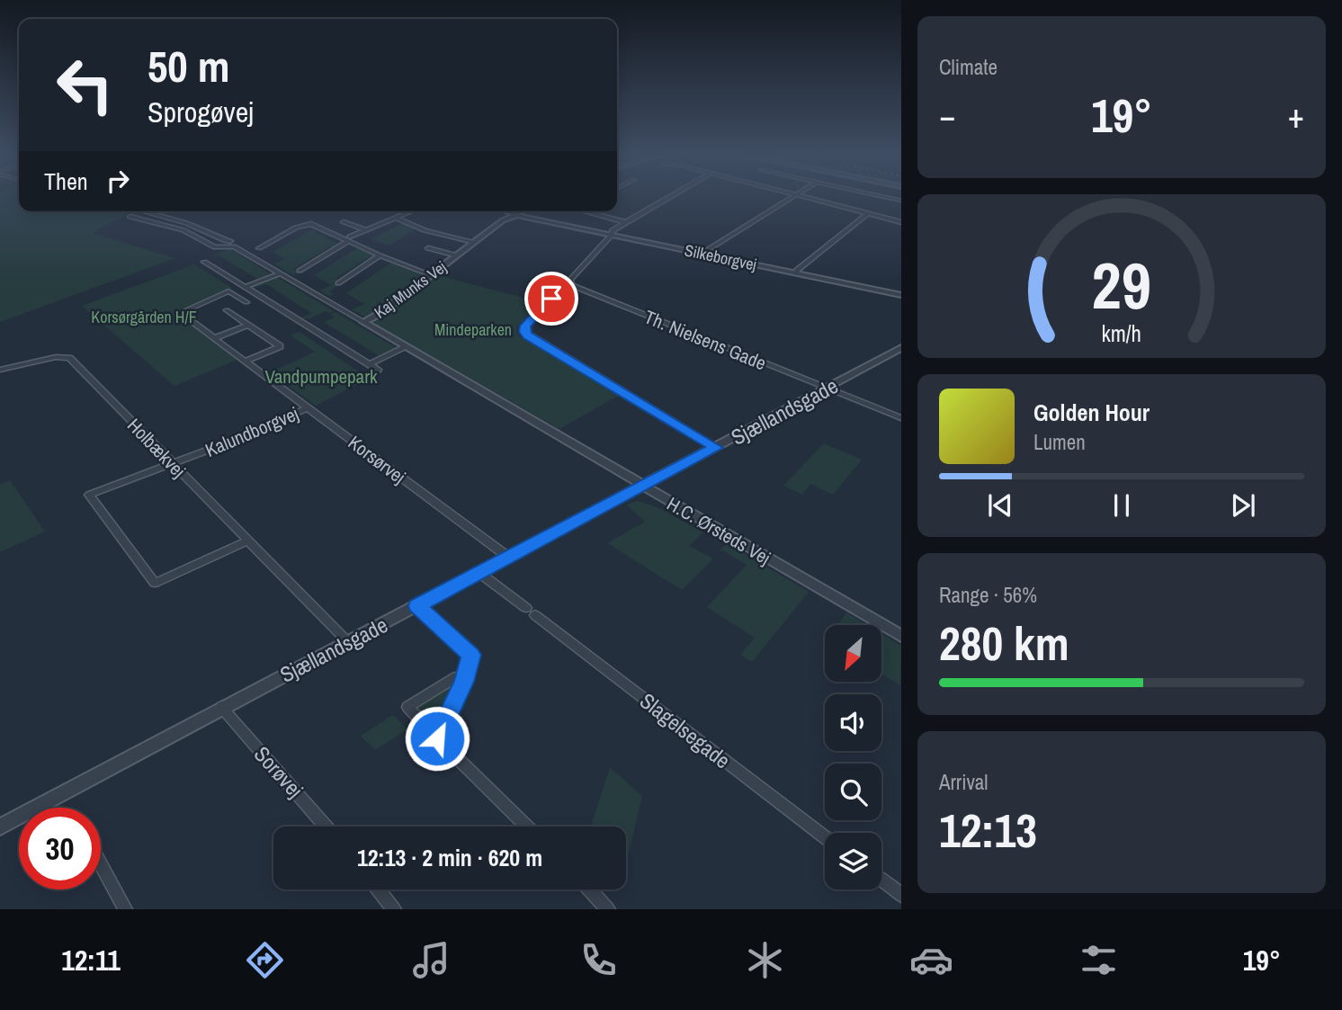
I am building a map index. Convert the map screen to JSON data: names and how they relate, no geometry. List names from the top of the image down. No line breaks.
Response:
{"streets":{"street":["Silkeborgvej","Kaj Munks Vej","Th. Nielsens Gade","Sjællandsgade","Kalundborgvej","Holbækvej","Korsørvej","H.C. Ørsteds Vej","Slagelsegade","Sorøvej"]},"crossings":[["Silkeborgvej","Kaj Munks Vej"],["Kaj Munks Vej","H.C. Ørsteds Vej"],["Th. Nielsens Gade","Sjællandsgade"],["Sjællandsgade","Holbækvej"],["Sjællandsgade","Korsørvej"],["Sjællandsgade","H.C. Ørsteds Vej"],["Sjællandsgade","Slagelsegade"],["Sjællandsgade","Sorøvej"],["Kalundborgvej","Holbækvej"],["Kalundborgvej","Korsørvej"]],"parks":["Korsørgården H/F","Mindeparken","Vandpumpepark"],"north":"bottom left","page":{"tile":["Climate",["Range · 56%","280 km"],["Arrival","12:13"]],"turn":["50 m","Sprogøvej"],"heat":["−","19°","+"],"then":"Then","song":["Golden Hour","Lumen"],"limit":"30","trip":"12:13 · 2 min · 620 m","tabs":["12:11","19°"],"gauge":["29","km/h"]}}
